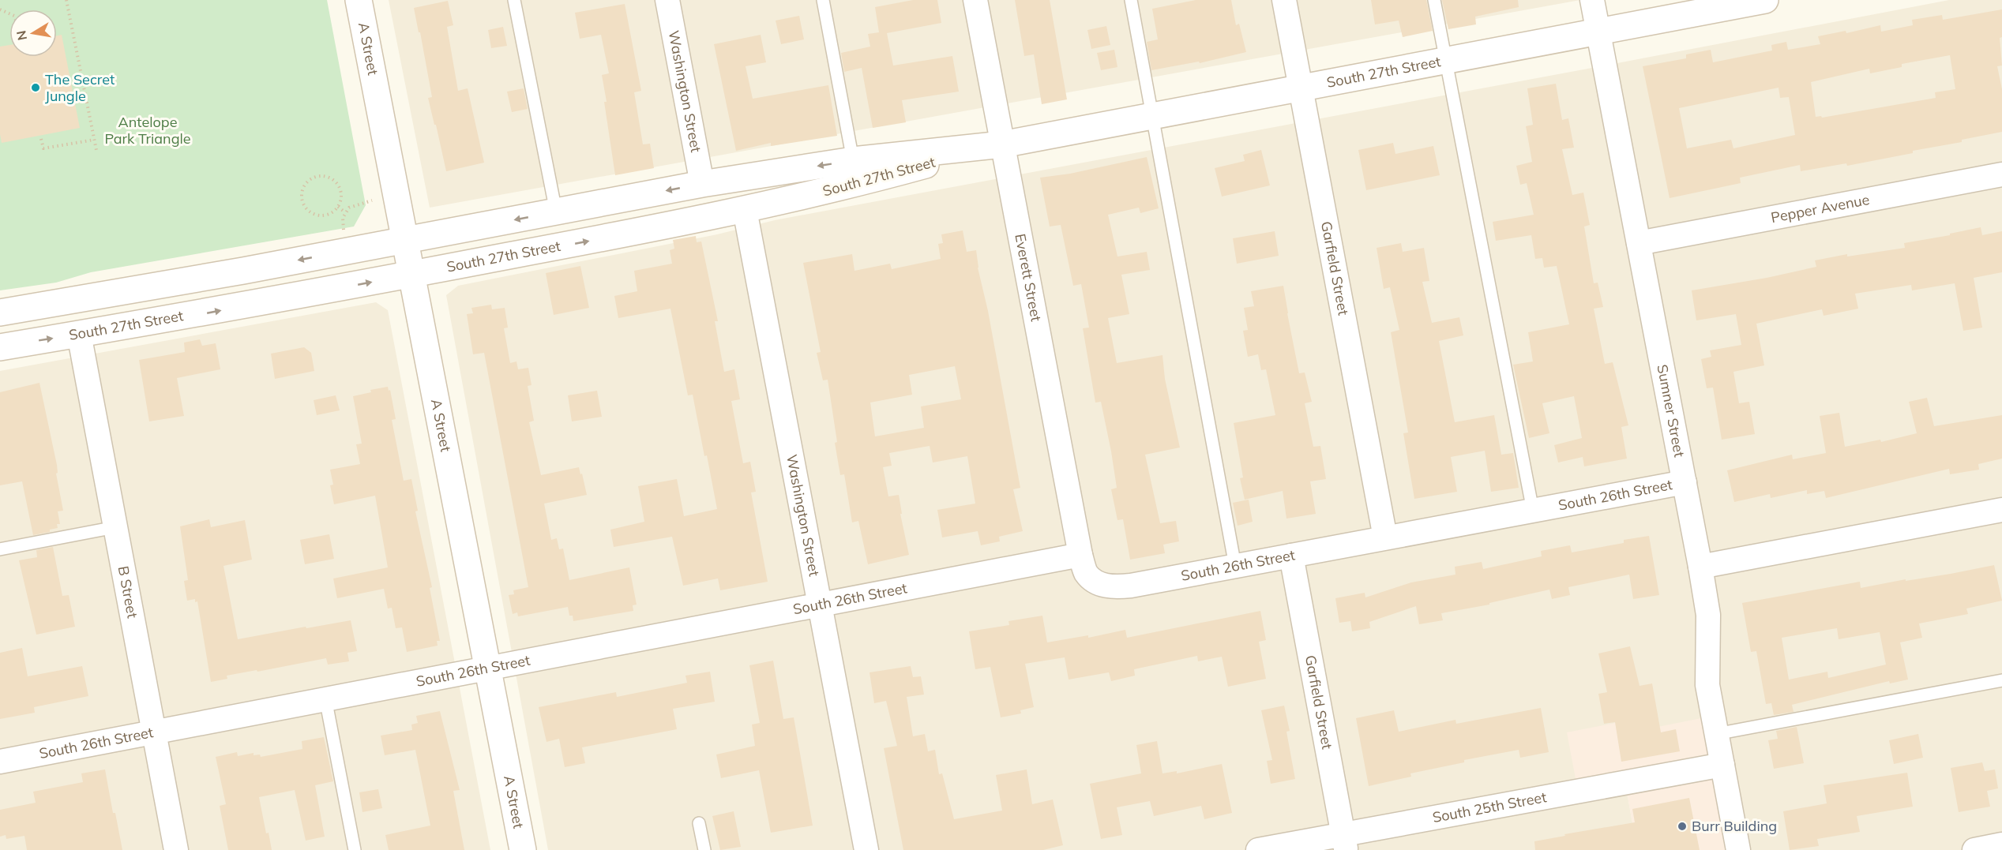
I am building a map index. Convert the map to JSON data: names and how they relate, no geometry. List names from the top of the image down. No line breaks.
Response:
{"streets":{"main road":["A Street","South 27th Street"],"street":["Washington Street","Pepper Avenue","Garfield Street","Everett Street","Sumner Street","South 26th Street","B Street","South 25th Street"]},"crossings":[["A Street","South 27th Street"],["A Street","South 26th Street"],["South 27th Street","Washington Street"],["South 27th Street","Garfield Street"],["South 27th Street","Everett Street"],["South 27th Street","Sumner Street"],["South 27th Street","B Street"],["Washington Street","South 26th Street"],["Pepper Avenue","Sumner Street"],["Garfield Street","South 26th Street"],["Garfield Street","South 25th Street"],["Everett Street","South 26th Street"],["Sumner Street","South 26th Street"],["Sumner Street","South 25th Street"],["South 26th Street","B Street"]],"parks":["Antelope Park Triangle"],"places":["The Secret Jungle","Burr Building"],"north":"left"}
